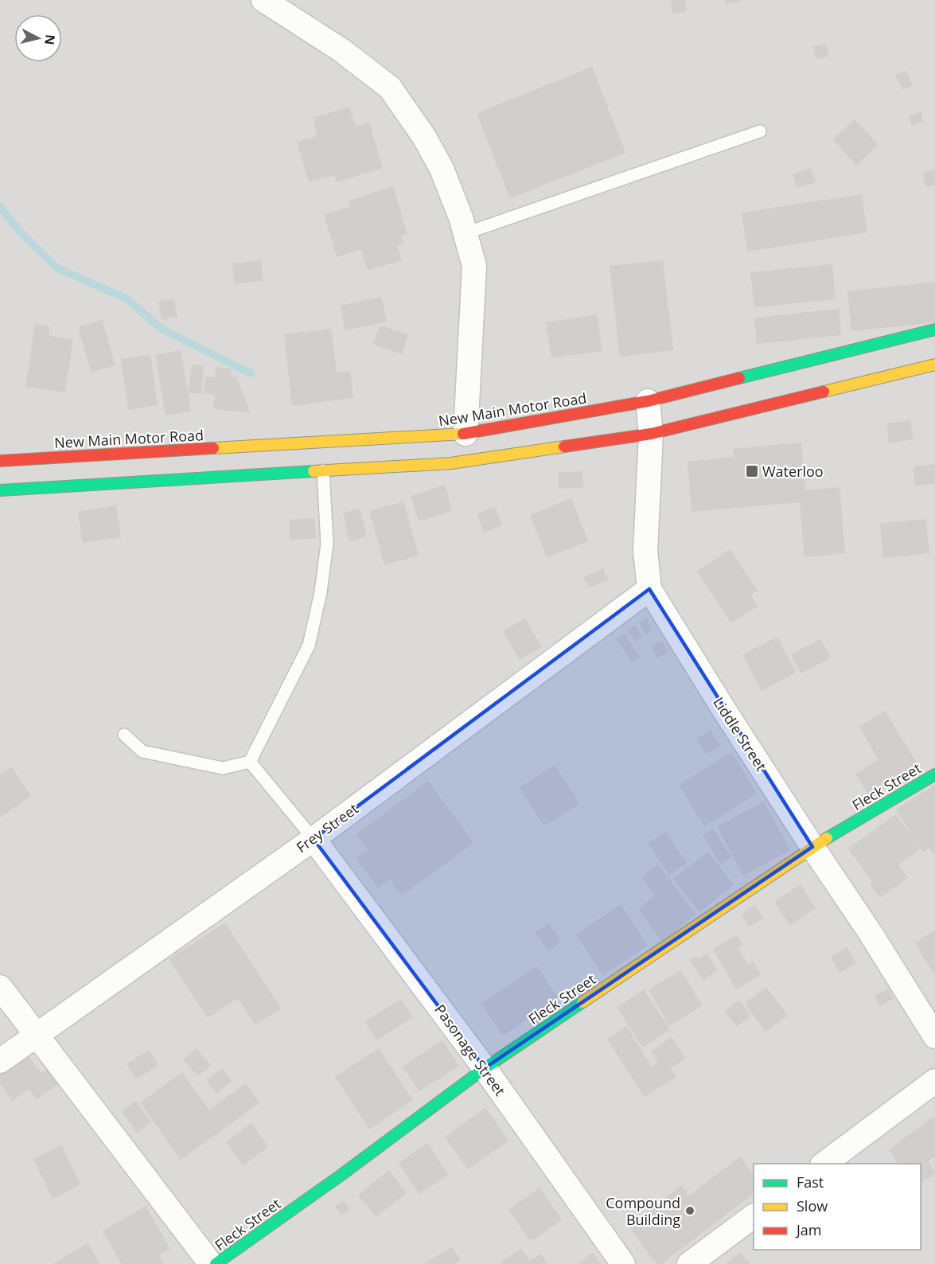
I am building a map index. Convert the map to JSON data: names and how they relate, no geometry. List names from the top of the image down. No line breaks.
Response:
{"streets":{"main road":["New Main Motor Road","Fleck Street"],"street":["Liddle Street","Frey Street","Pasonage Street"]},"crossings":[["New Main Motor Road","Liddle Street"],["Liddle Street","Fleck Street"],["Liddle Street","Frey Street"],["Fleck Street","Pasonage Street"],["Frey Street","Pasonage Street"]],"places":{"transit":["Waterloo"],"other":["Compound Building"]},"legend":["Fast","Slow","Jam"],"north":"right"}
